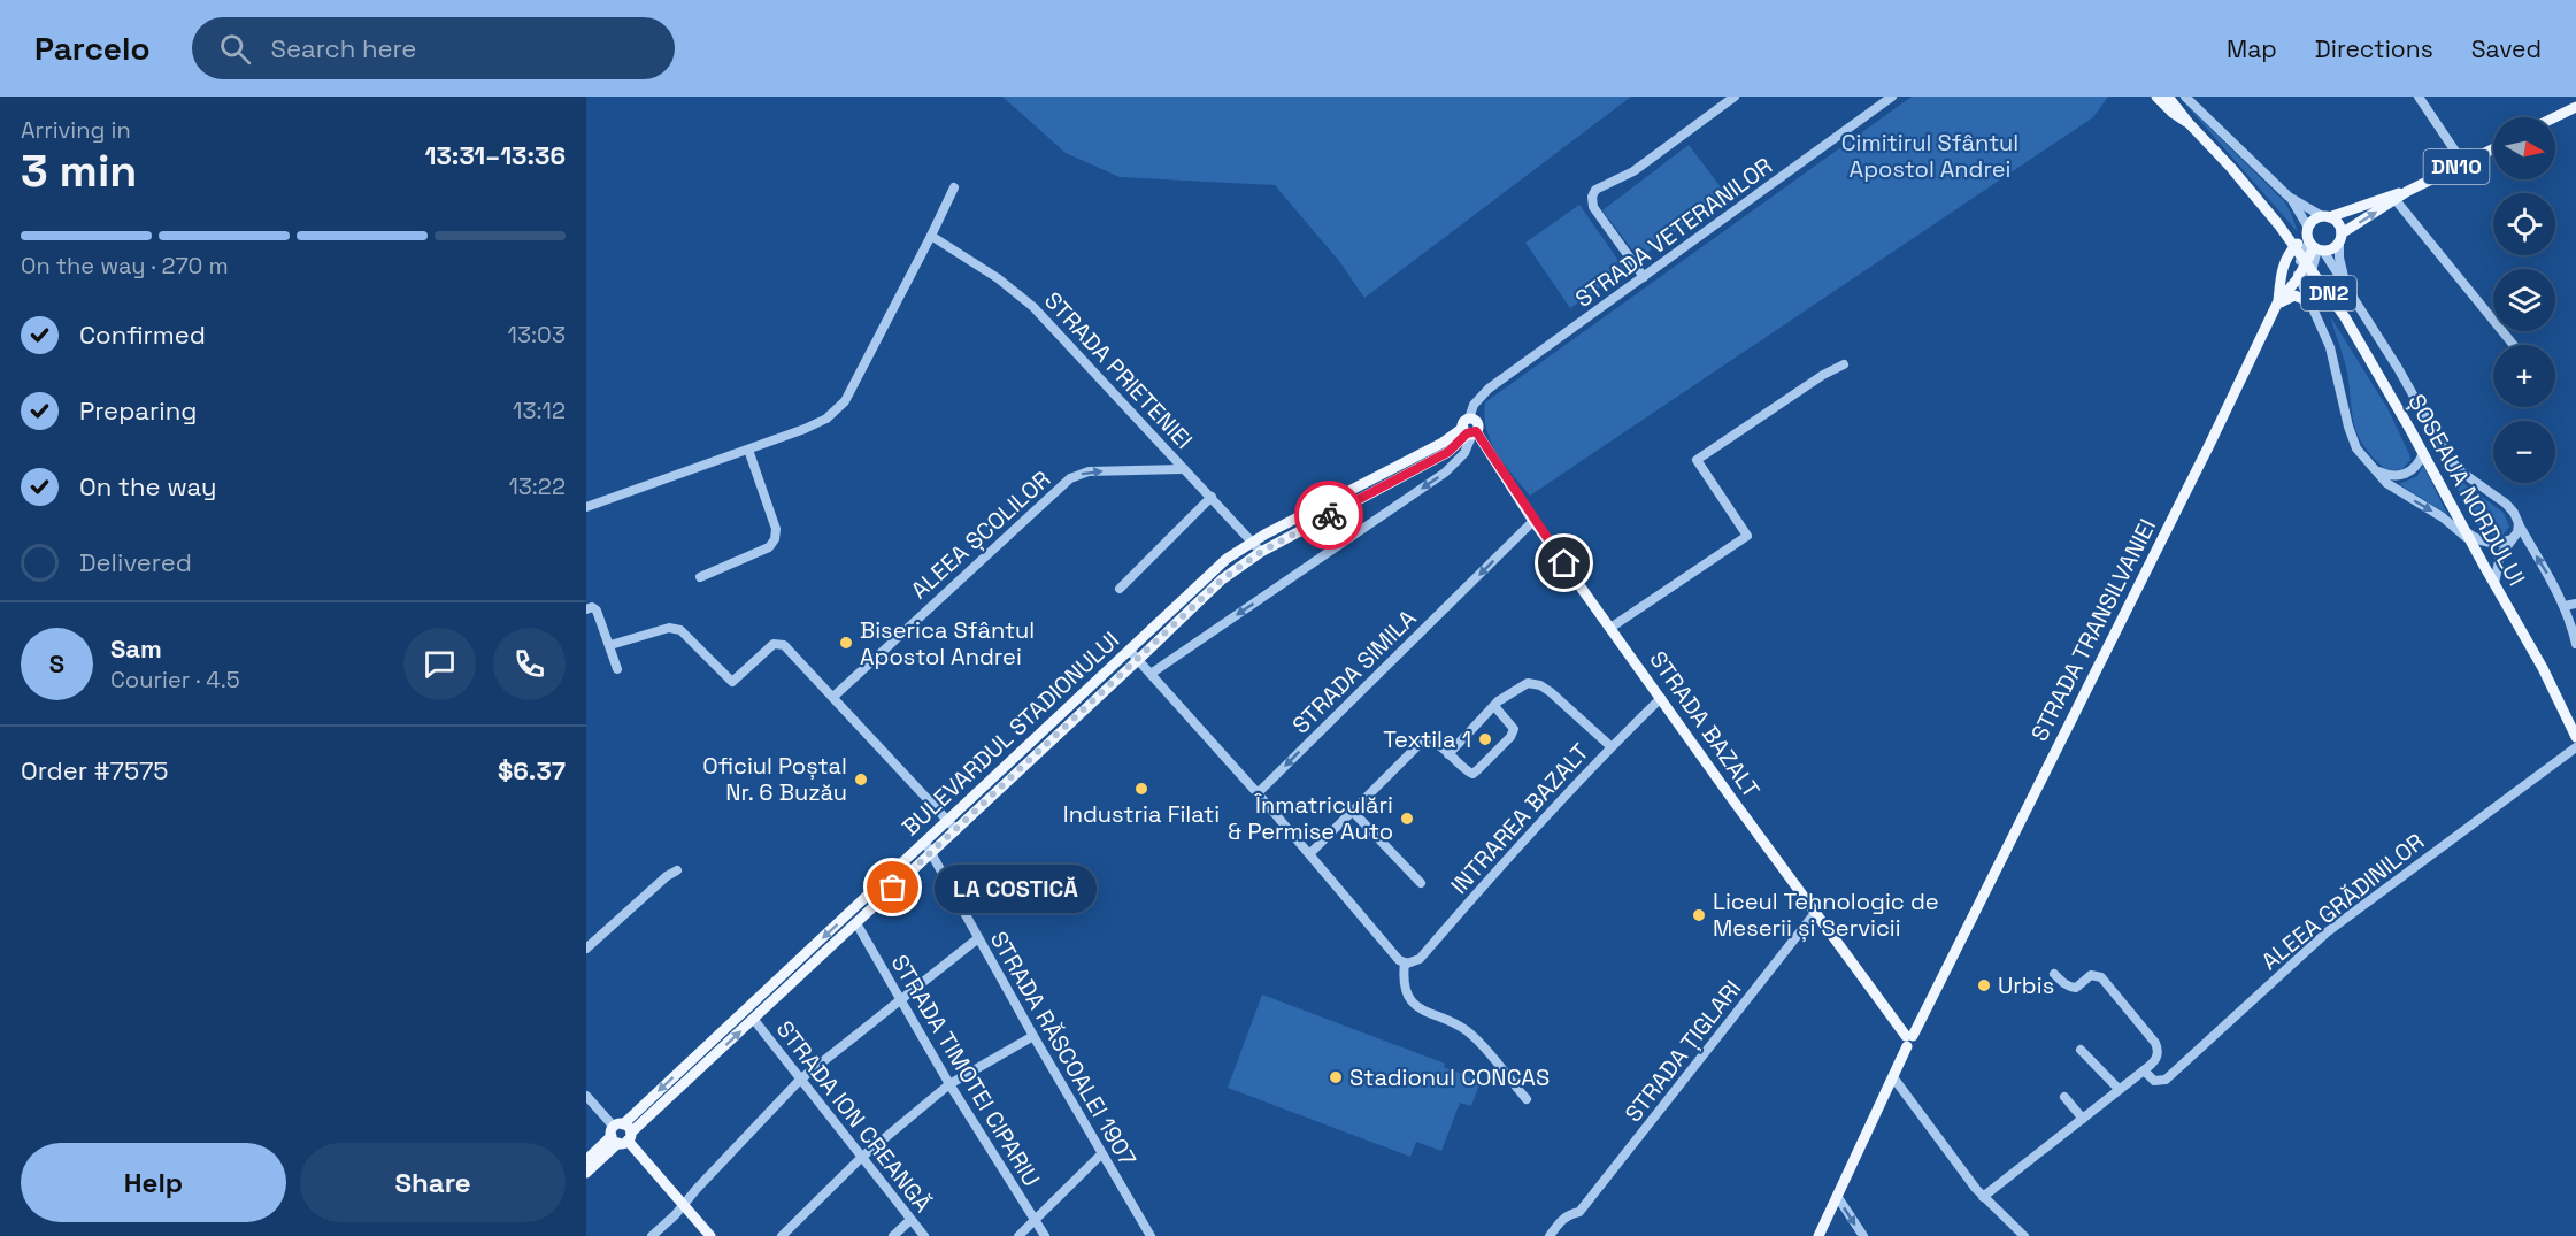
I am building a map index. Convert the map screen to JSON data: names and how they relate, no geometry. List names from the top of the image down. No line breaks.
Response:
{"streets":{"main road":["DN10","DN2","ȘOSEAUA NORDULUI","STRADA TRANSILVANIEI","STRADA BAZALT","BULEVARDUL STADIONULUI"],"street":["STRADA VETERANILOR","STRADA PRIETENIEI","ALEEA ȘCOLILOR","STRADA SIMILA","INTRAREA BAZALT","ALEEA GRĂDINILOR","STRADA RĂSCOALEI 1907","STRADA ȚIGLARI","STRADA TIMOTEI CIPARIU","STRADA ION CREANGĂ"]},"crossings":[["DN10","STRADA TRANSILVANIEI"],["STRADA VETERANILOR","STRADA BAZALT"],["STRADA VETERANILOR","BULEVARDUL STADIONULUI"],["STRADA PRIETENIEI","ALEEA ȘCOLILOR"],["STRADA PRIETENIEI","BULEVARDUL STADIONULUI"],["STRADA TRANSILVANIEI","STRADA BAZALT"],["STRADA SIMILA","STRADA BAZALT"],["STRADA BAZALT","BULEVARDUL STADIONULUI"],["STRADA BAZALT","INTRAREA BAZALT"],["STRADA BAZALT","STRADA ȚIGLARI"],["BULEVARDUL STADIONULUI","STRADA RĂSCOALEI 1907"],["BULEVARDUL STADIONULUI","STRADA TIMOTEI CIPARIU"],["BULEVARDUL STADIONULUI","STRADA ION CREANGĂ"]],"one_way":["ALEEA ȘCOLILOR","STRADA SIMILA"],"parks":["Cimitirul Sfântul Apostol Andrei"],"places":["Biserica Sfântul Apostol Andrei","Textila 1","Oficiul Poștal Nr. 6 Buzău","Industria Filati","Înmatriculări & Permise Auto","LA COSTICĂ","Liceul Tehnologic de Meserii și Servicii","Urbis","Stadionul CONCAS"],"north":"right","page":{"header":"Parcelo","search":"Search here","nav":["Map","Directions","Saved"],"heading":["3 min","Arriving in","13:31–13:36"],"panel":["Sam","Courier · 4.5","Order #7575","$6.37"],"map_buttons":["+","−"],"bar":"On the way · 270 m","list":[["Confirmed","13:03"],["Preparing","13:12"],["On the way","13:22"],"Delivered"],"round":"S","bubble":"LA COSTICĂ","buttons":["Help","Share"]}}
